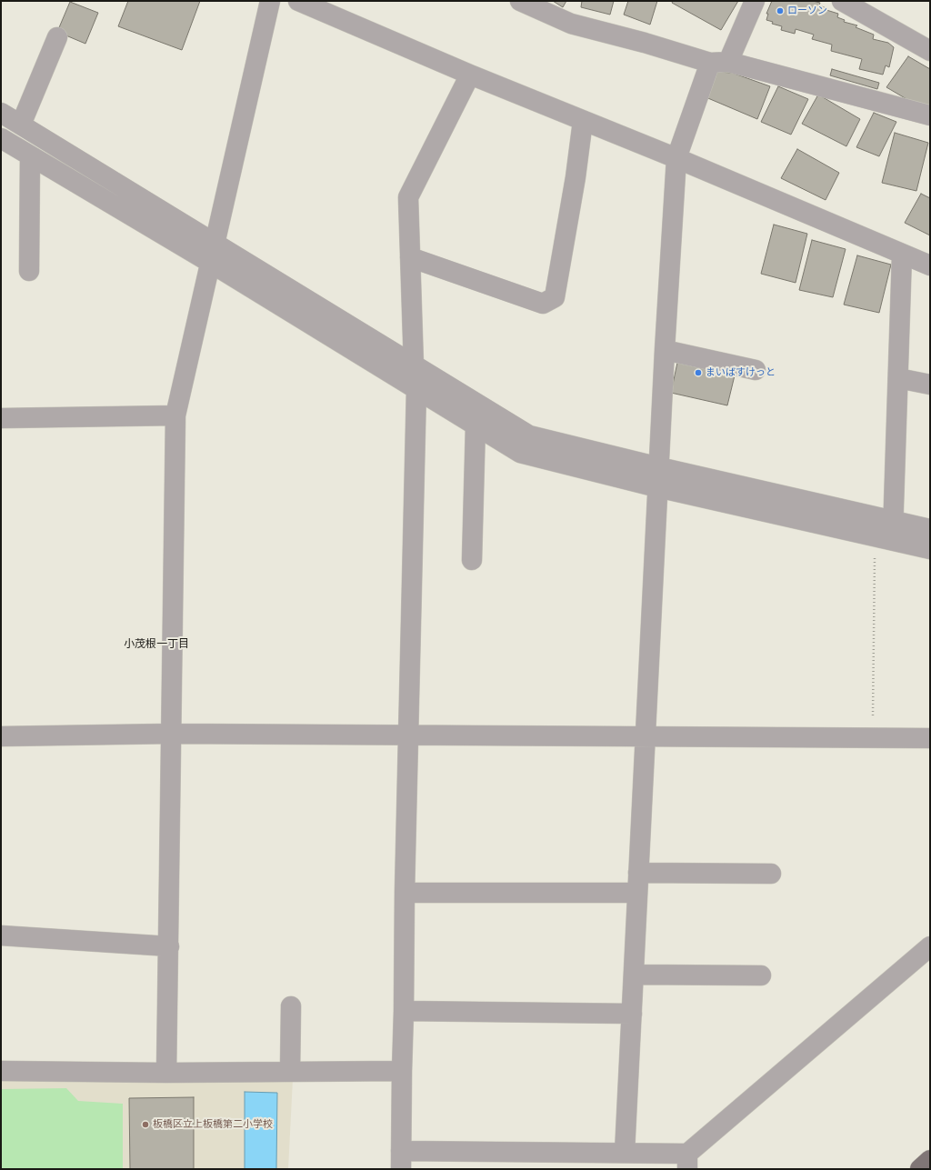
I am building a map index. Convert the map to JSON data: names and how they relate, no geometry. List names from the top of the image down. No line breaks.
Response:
{"districts":["小茂根一丁目"],"places":["ローソン","まいばすけっと","板橋区立上板橋第二小学校"]}
